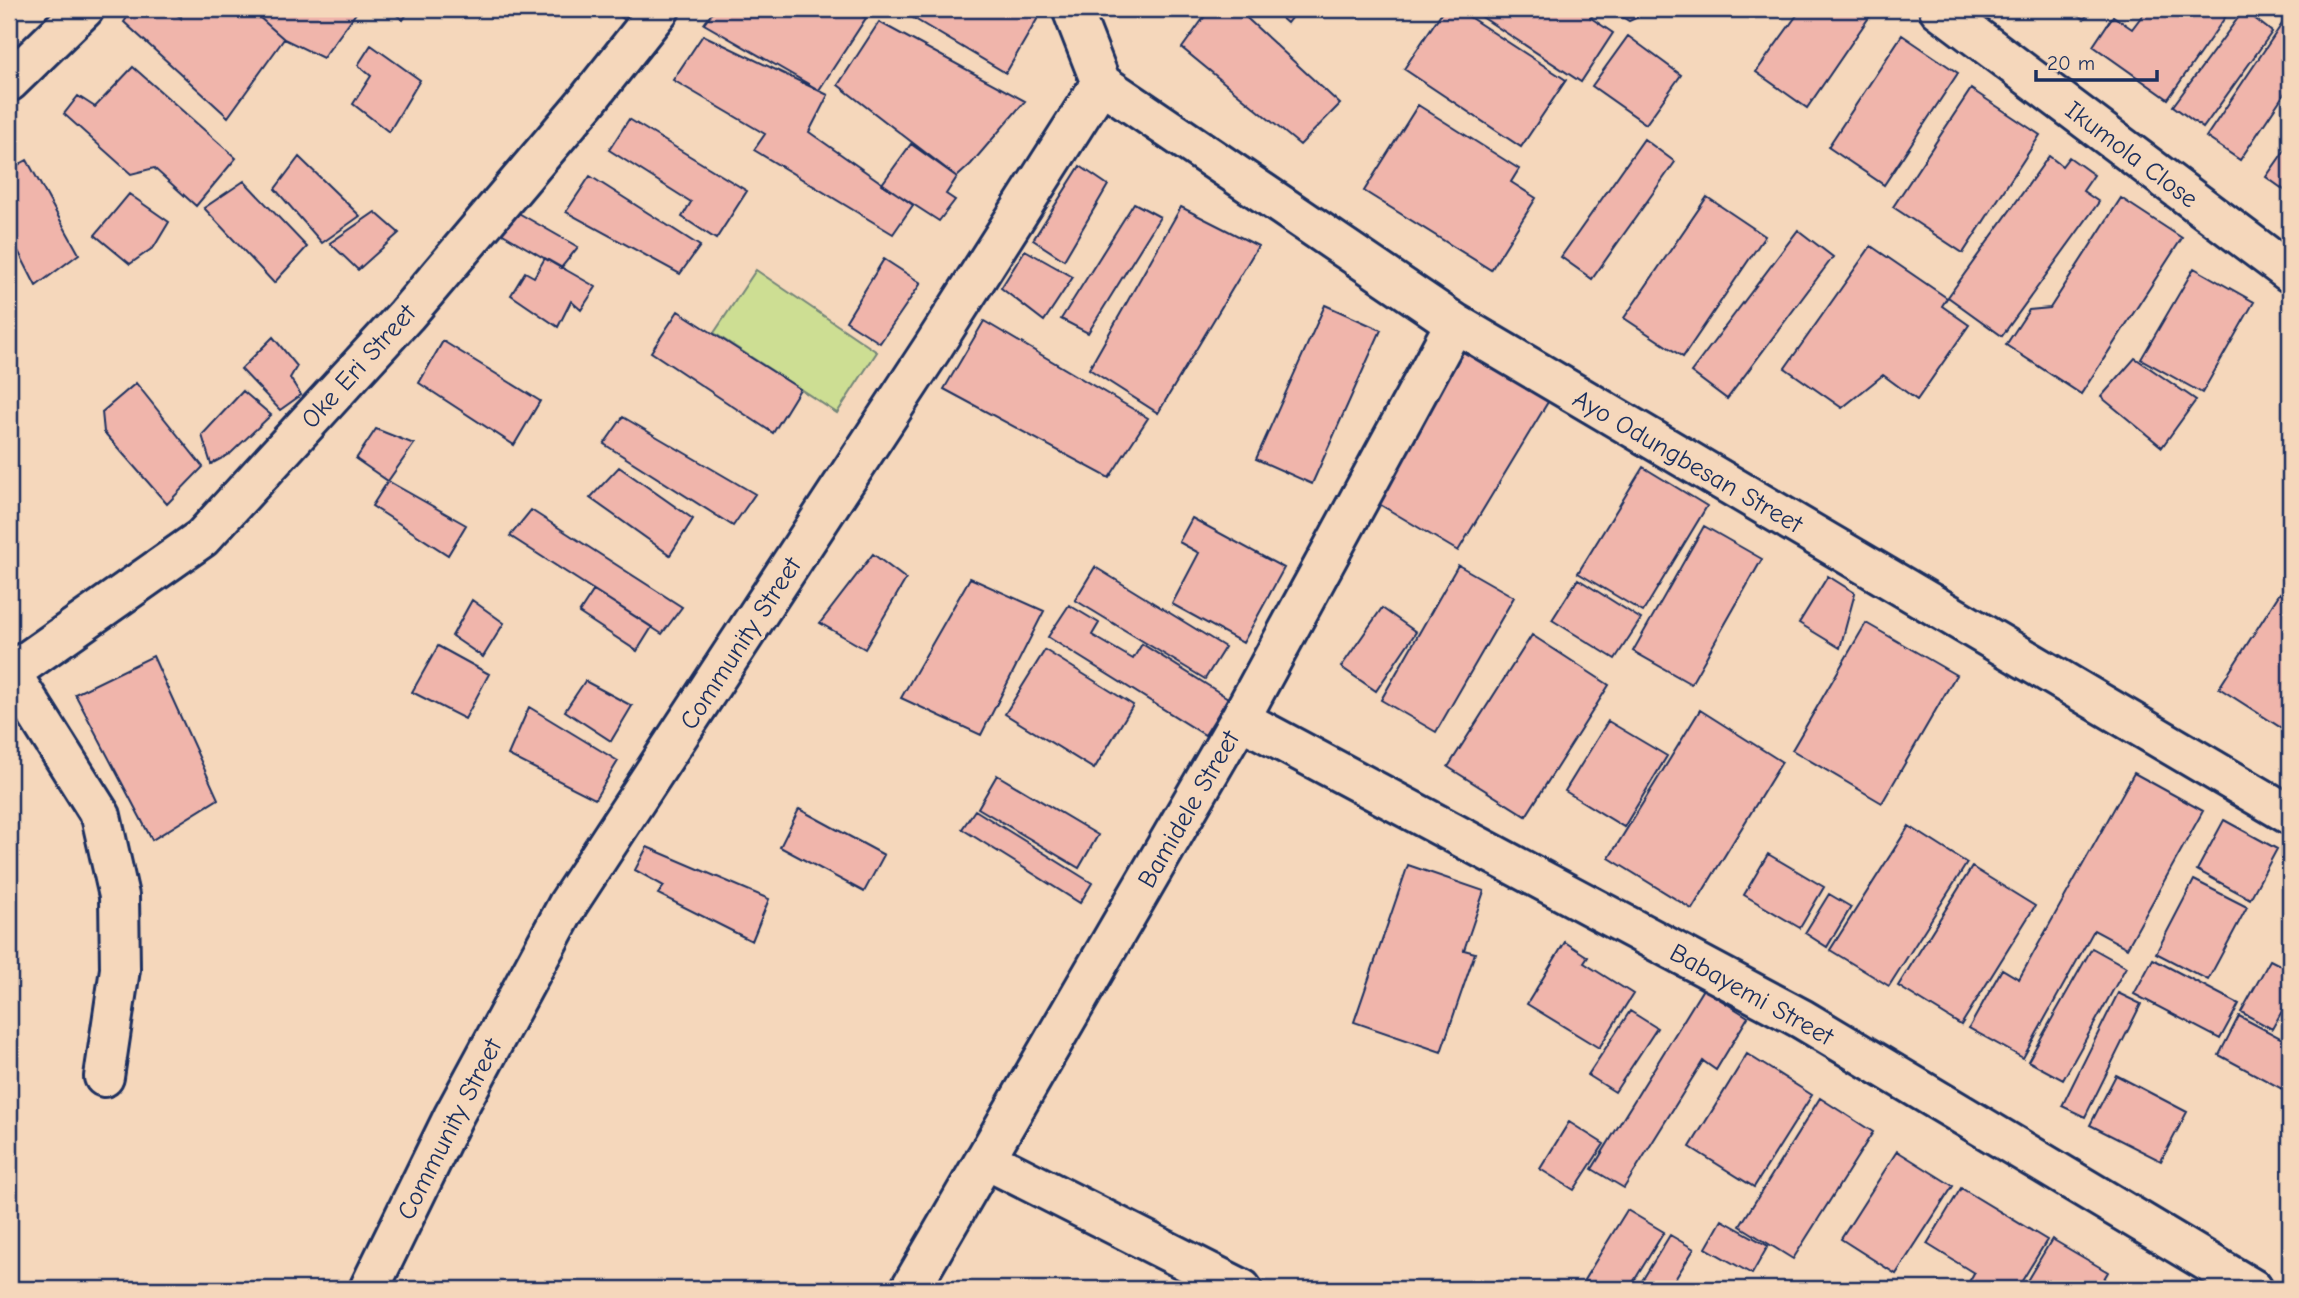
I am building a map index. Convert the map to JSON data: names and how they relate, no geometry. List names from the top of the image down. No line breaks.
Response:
{"streets":{"street":["Ikumola Close","Oke Eri Street","Ayo Odungbesan Street","Community Street","Bamidele Street","Babayemi Street"]},"crossings":[["Ayo Odungbesan Street","Community Street"],["Ayo Odungbesan Street","Bamidele Street"],["Bamidele Street","Babayemi Street"]],"scale_bar":"20 m"}
